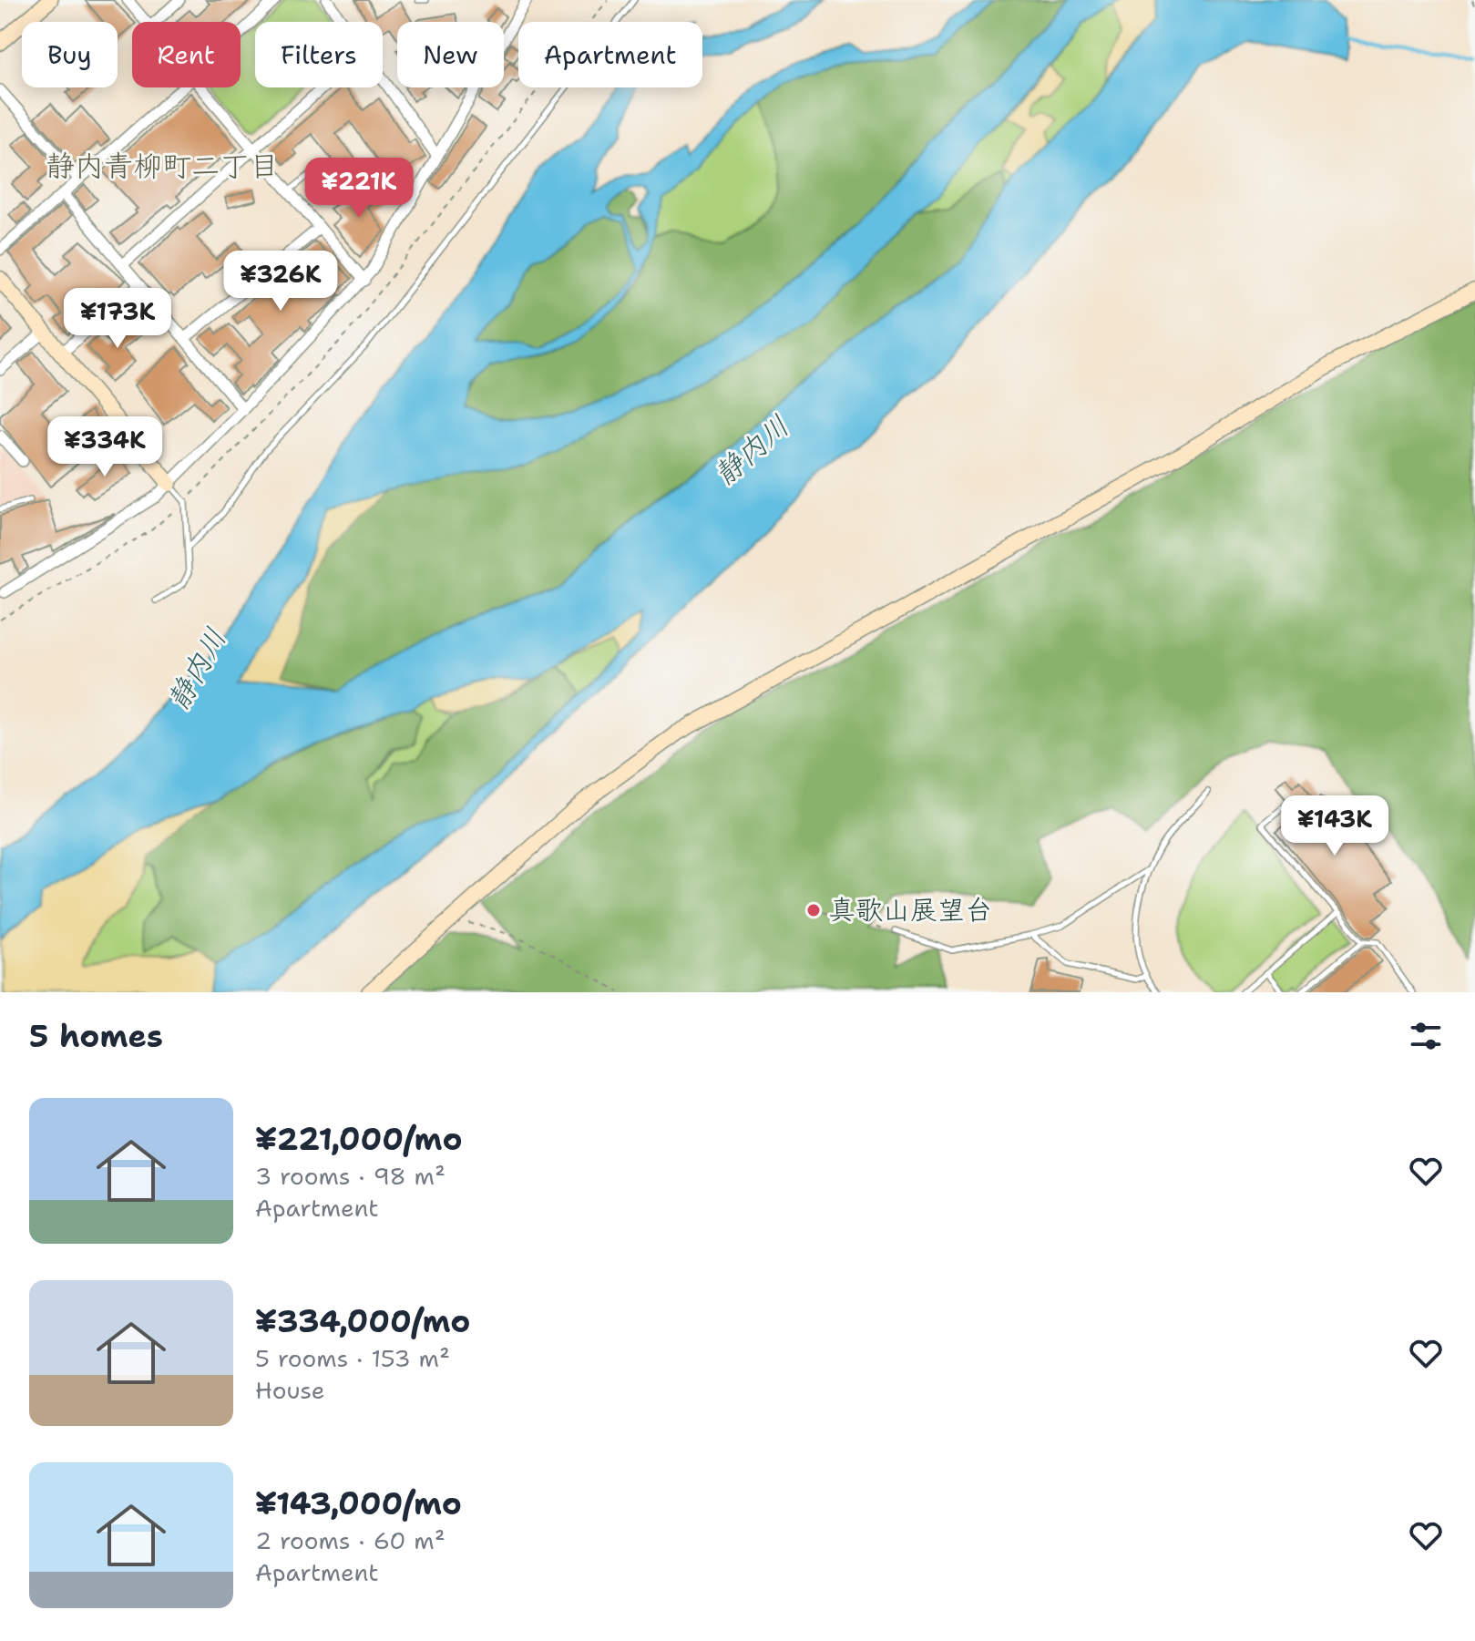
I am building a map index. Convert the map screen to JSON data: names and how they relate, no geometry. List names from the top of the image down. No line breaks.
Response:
{"districts":["静内青柳町二丁目"],"water":["静内川"],"places":["真歌山展望台"],"page":{"chip":["Buy","Rent","Filters","New","Apartment"],"price":["¥221K","¥326K","¥173K","¥334K","¥143K"],"heading":"5 homes","list":[{"name":"¥221,000/mo","note":"3 rooms · 98 m² · Apartment"},{"name":"¥334,000/mo","note":"5 rooms · 153 m² · House"},{"name":"¥143,000/mo","note":"2 rooms · 60 m² · Apartment"}]}}
